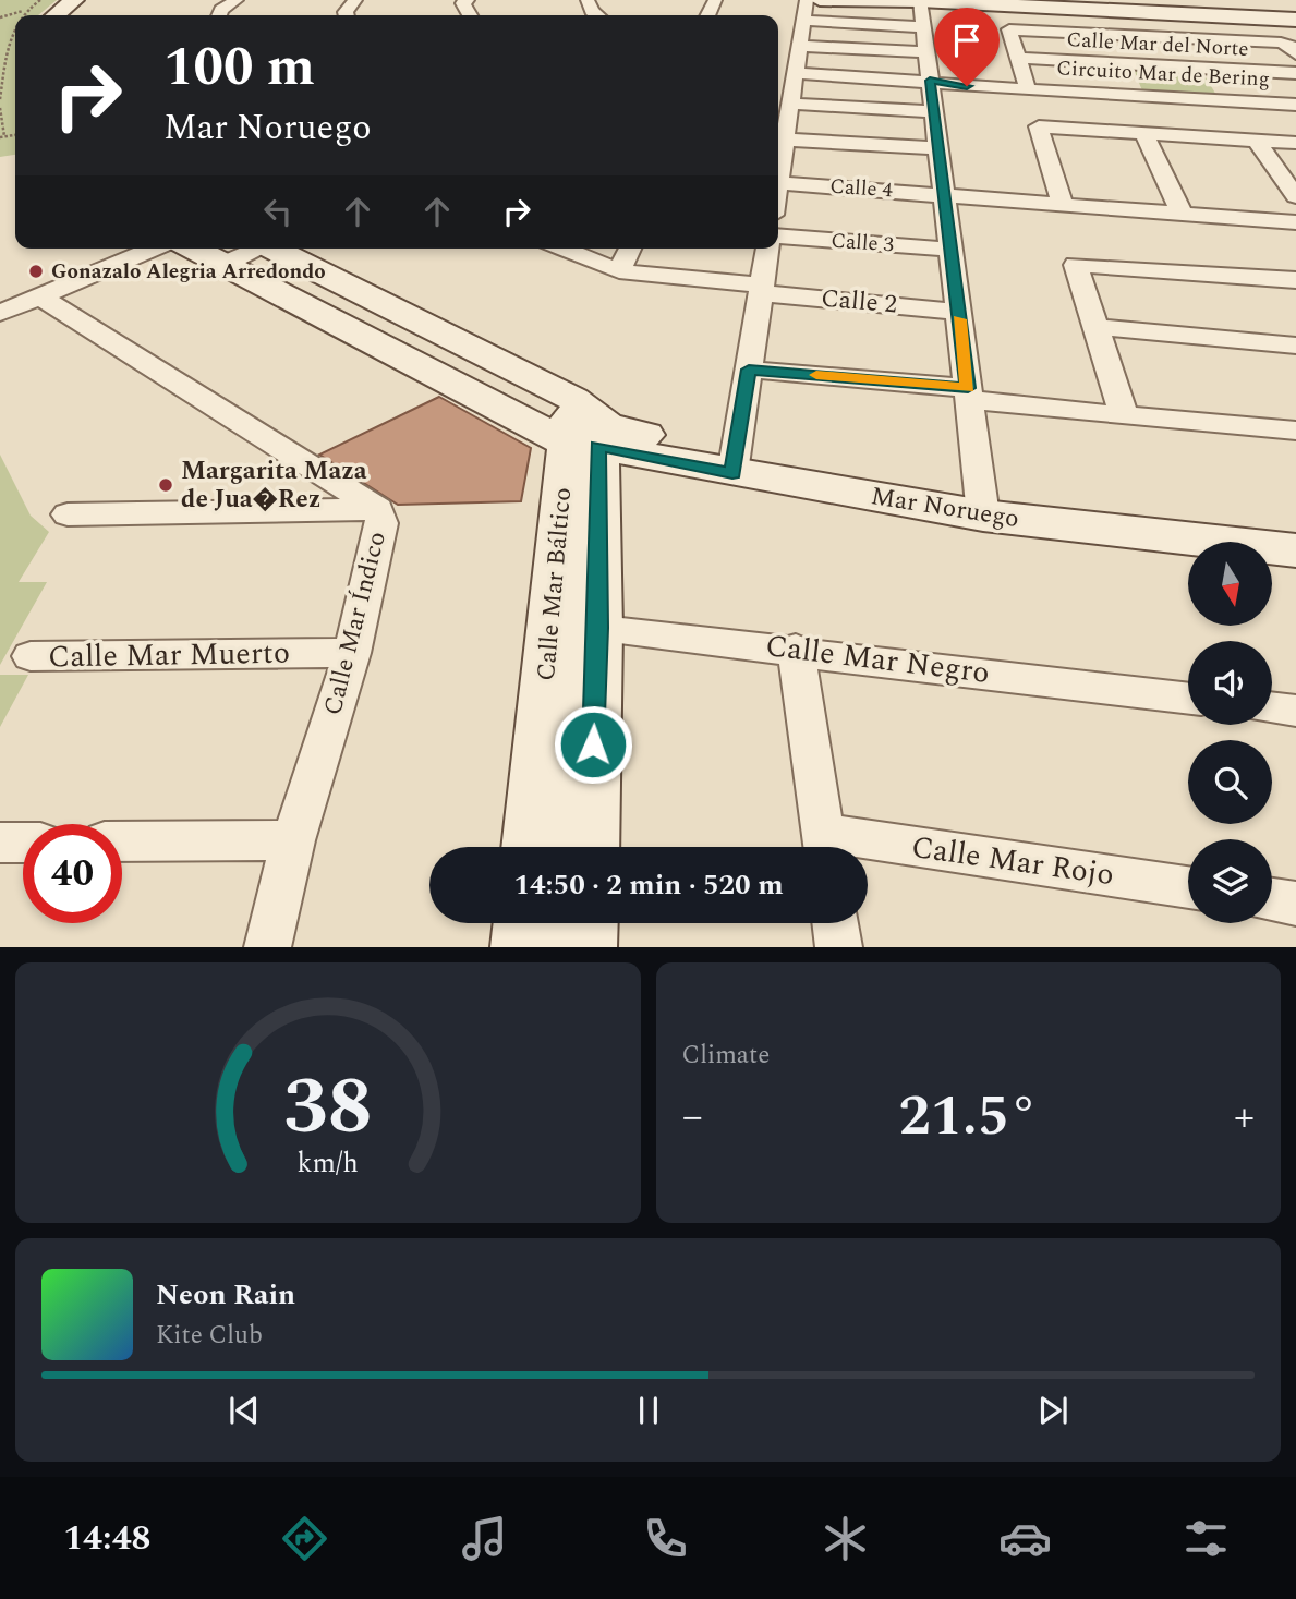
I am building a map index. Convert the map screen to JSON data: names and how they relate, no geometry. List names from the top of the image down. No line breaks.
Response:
{"streets":{"street":["Calle Mar del Norte","Circuito Mar de Bering","Calle 4","Calle 3","Calle 2","Mar Noruego","Calle Mar Báltico","Calle Mar Índico","Calle Mar Muerto","Calle Mar Negro","Calle Mar Rojo"]},"crossings":[["Calle Mar del Norte","Circuito Mar de Bering"],["Mar Noruego","Calle Mar Báltico"],["Calle Mar Báltico","Calle Mar Negro"],["Calle Mar Índico","Calle Mar Muerto"]],"places":["Gonazalo Alegria Arredondo","Margarita Maza de Jua�Rez"],"north":"bottom","page":{"turn":["100 m","Mar Noruego"],"limit":"40","trip":"14:50 · 2 min · 520 m","tile":"Climate","heat":["−","21.5°","+"],"song":["Neon Rain","Kite Club"],"tabs":"14:48","gauge":["38","km/h"]}}
